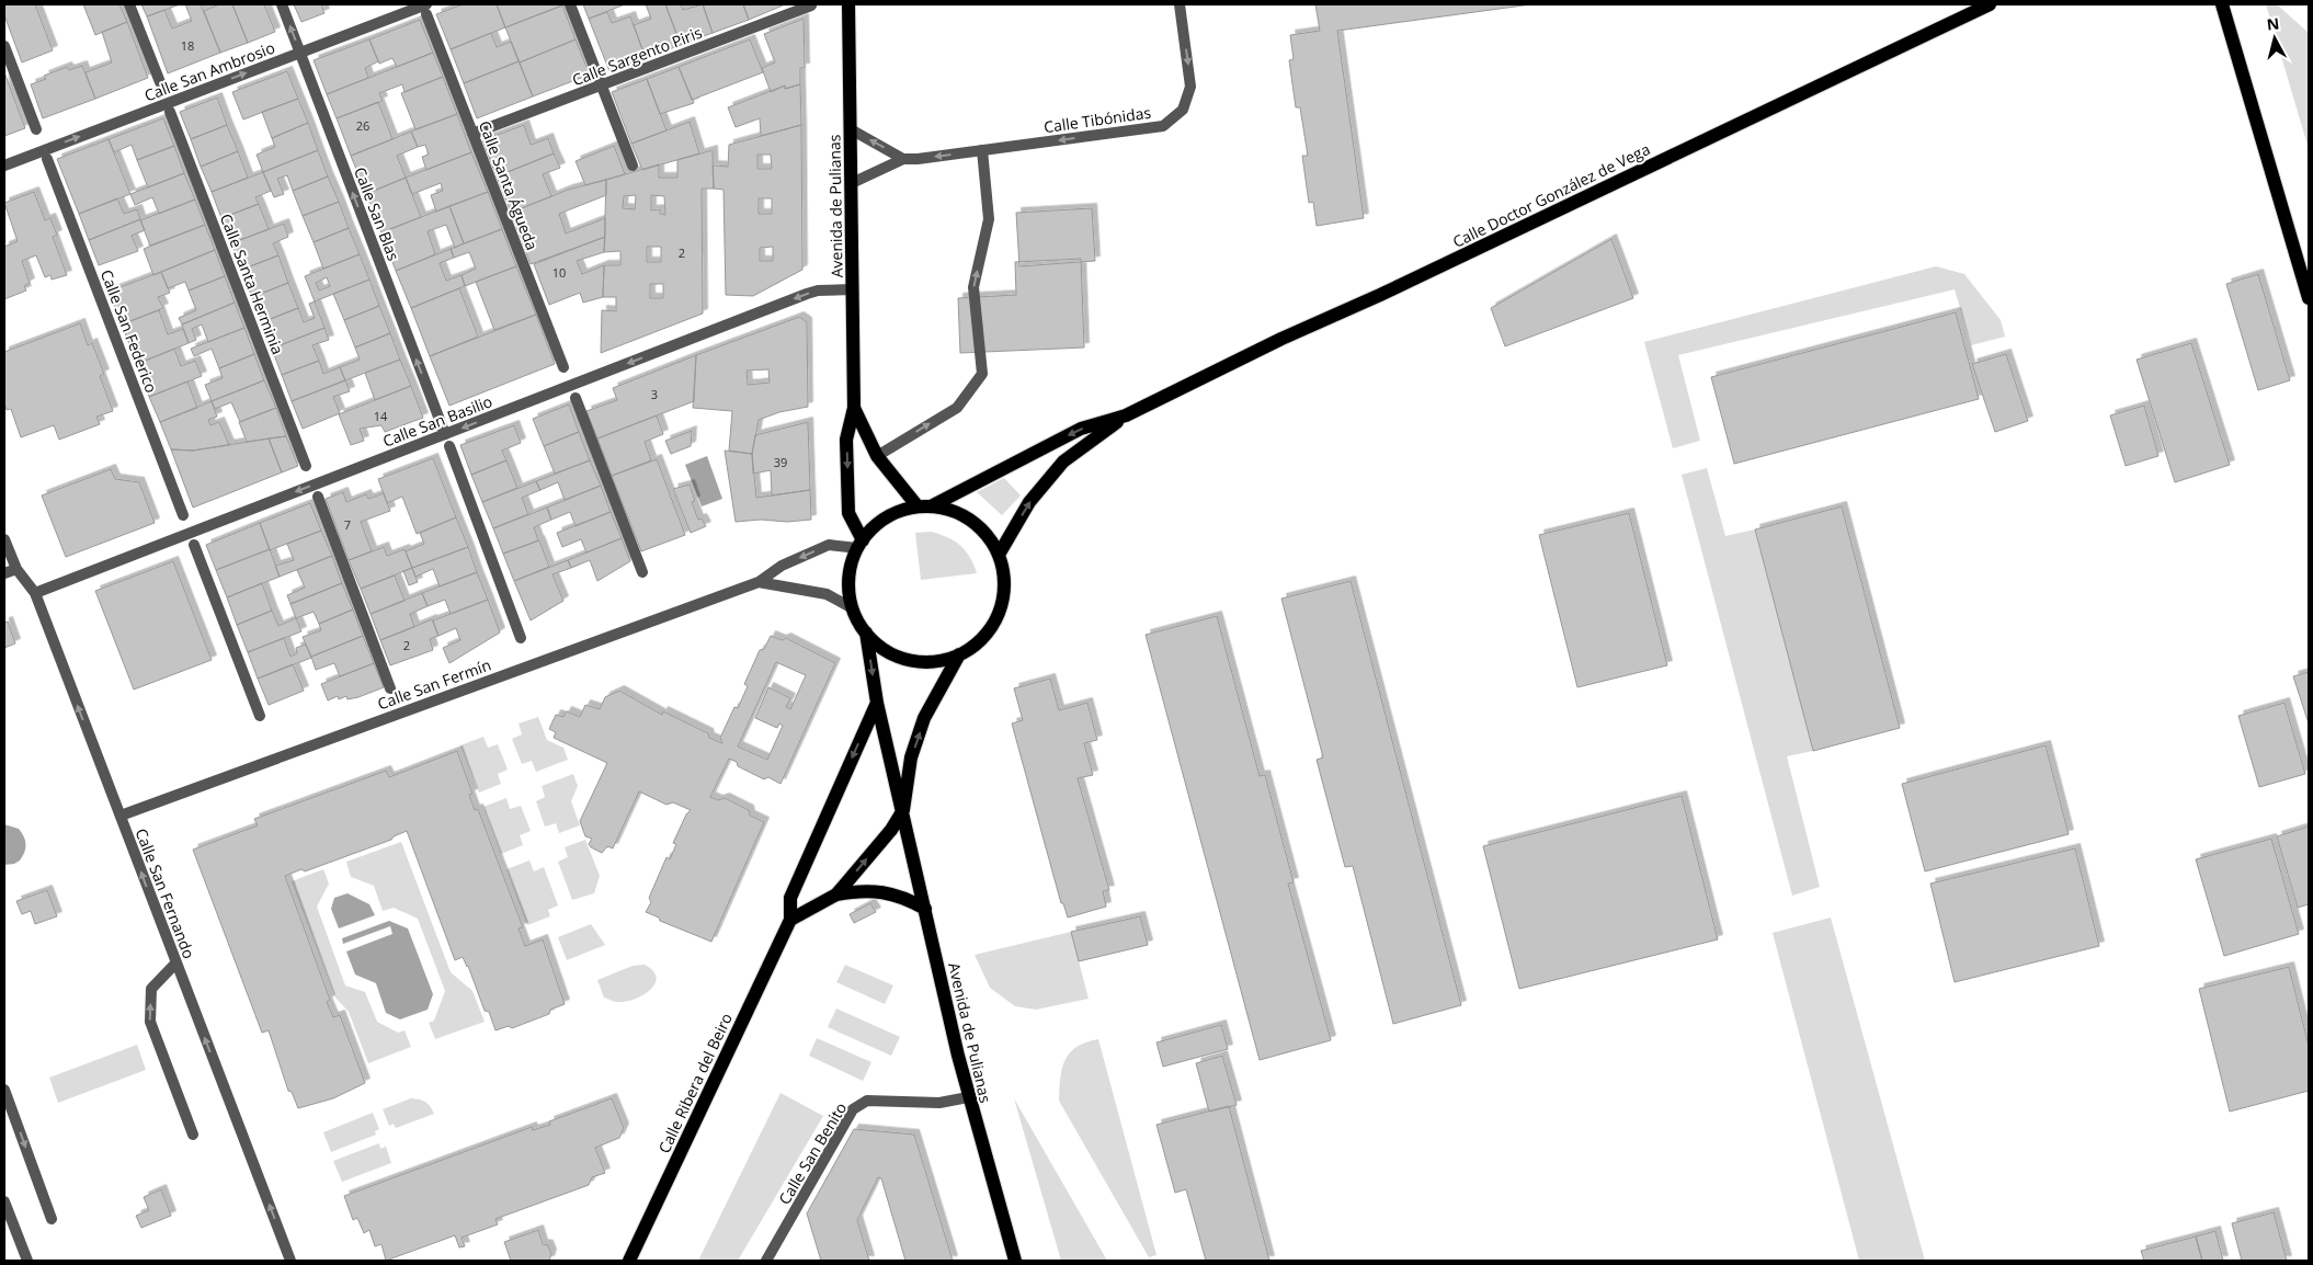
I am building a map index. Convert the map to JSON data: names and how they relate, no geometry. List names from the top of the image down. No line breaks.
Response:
{"streets":{"main road":["Calle Doctor González de Vega","Avenida de Pulianas","Calle Ribera del Beiro"],"street":["Calle Sargento Piris","Calle San Ambrosio","Calle Tibónidas","Calle Santa Águeda","Calle San Blas","Calle Santa Herminia","Calle San Federico","Calle San Basilio","Calle San Fermín","Calle San Fernando","Calle San Benito"]},"crossings":[["Calle Sargento Piris","Calle Santa Águeda"],["Calle San Ambrosio","Calle Santa Águeda"],["Calle San Ambrosio","Calle San Blas"],["Calle Tibónidas","Avenida de Pulianas"],["Calle Doctor González de Vega","Avenida de Pulianas"],["Calle Doctor González de Vega","Calle San Fermín"],["Avenida de Pulianas","Calle San Basilio"],["Avenida de Pulianas","Calle San Fermín"],["Avenida de Pulianas","Calle Ribera del Beiro"],["Avenida de Pulianas","Calle San Benito"],["Calle San Blas","Calle San Basilio"],["Calle San Basilio","Calle San Fernando"],["Calle San Fermín","Calle San Fernando"]],"one_way":["Calle San Ambrosio","Calle Tibónidas","Calle San Blas","Calle San Basilio","Calle San Fernando"],"house_numbers":["18","26","2","10","3","14","39","7","2"],"north":"top"}
